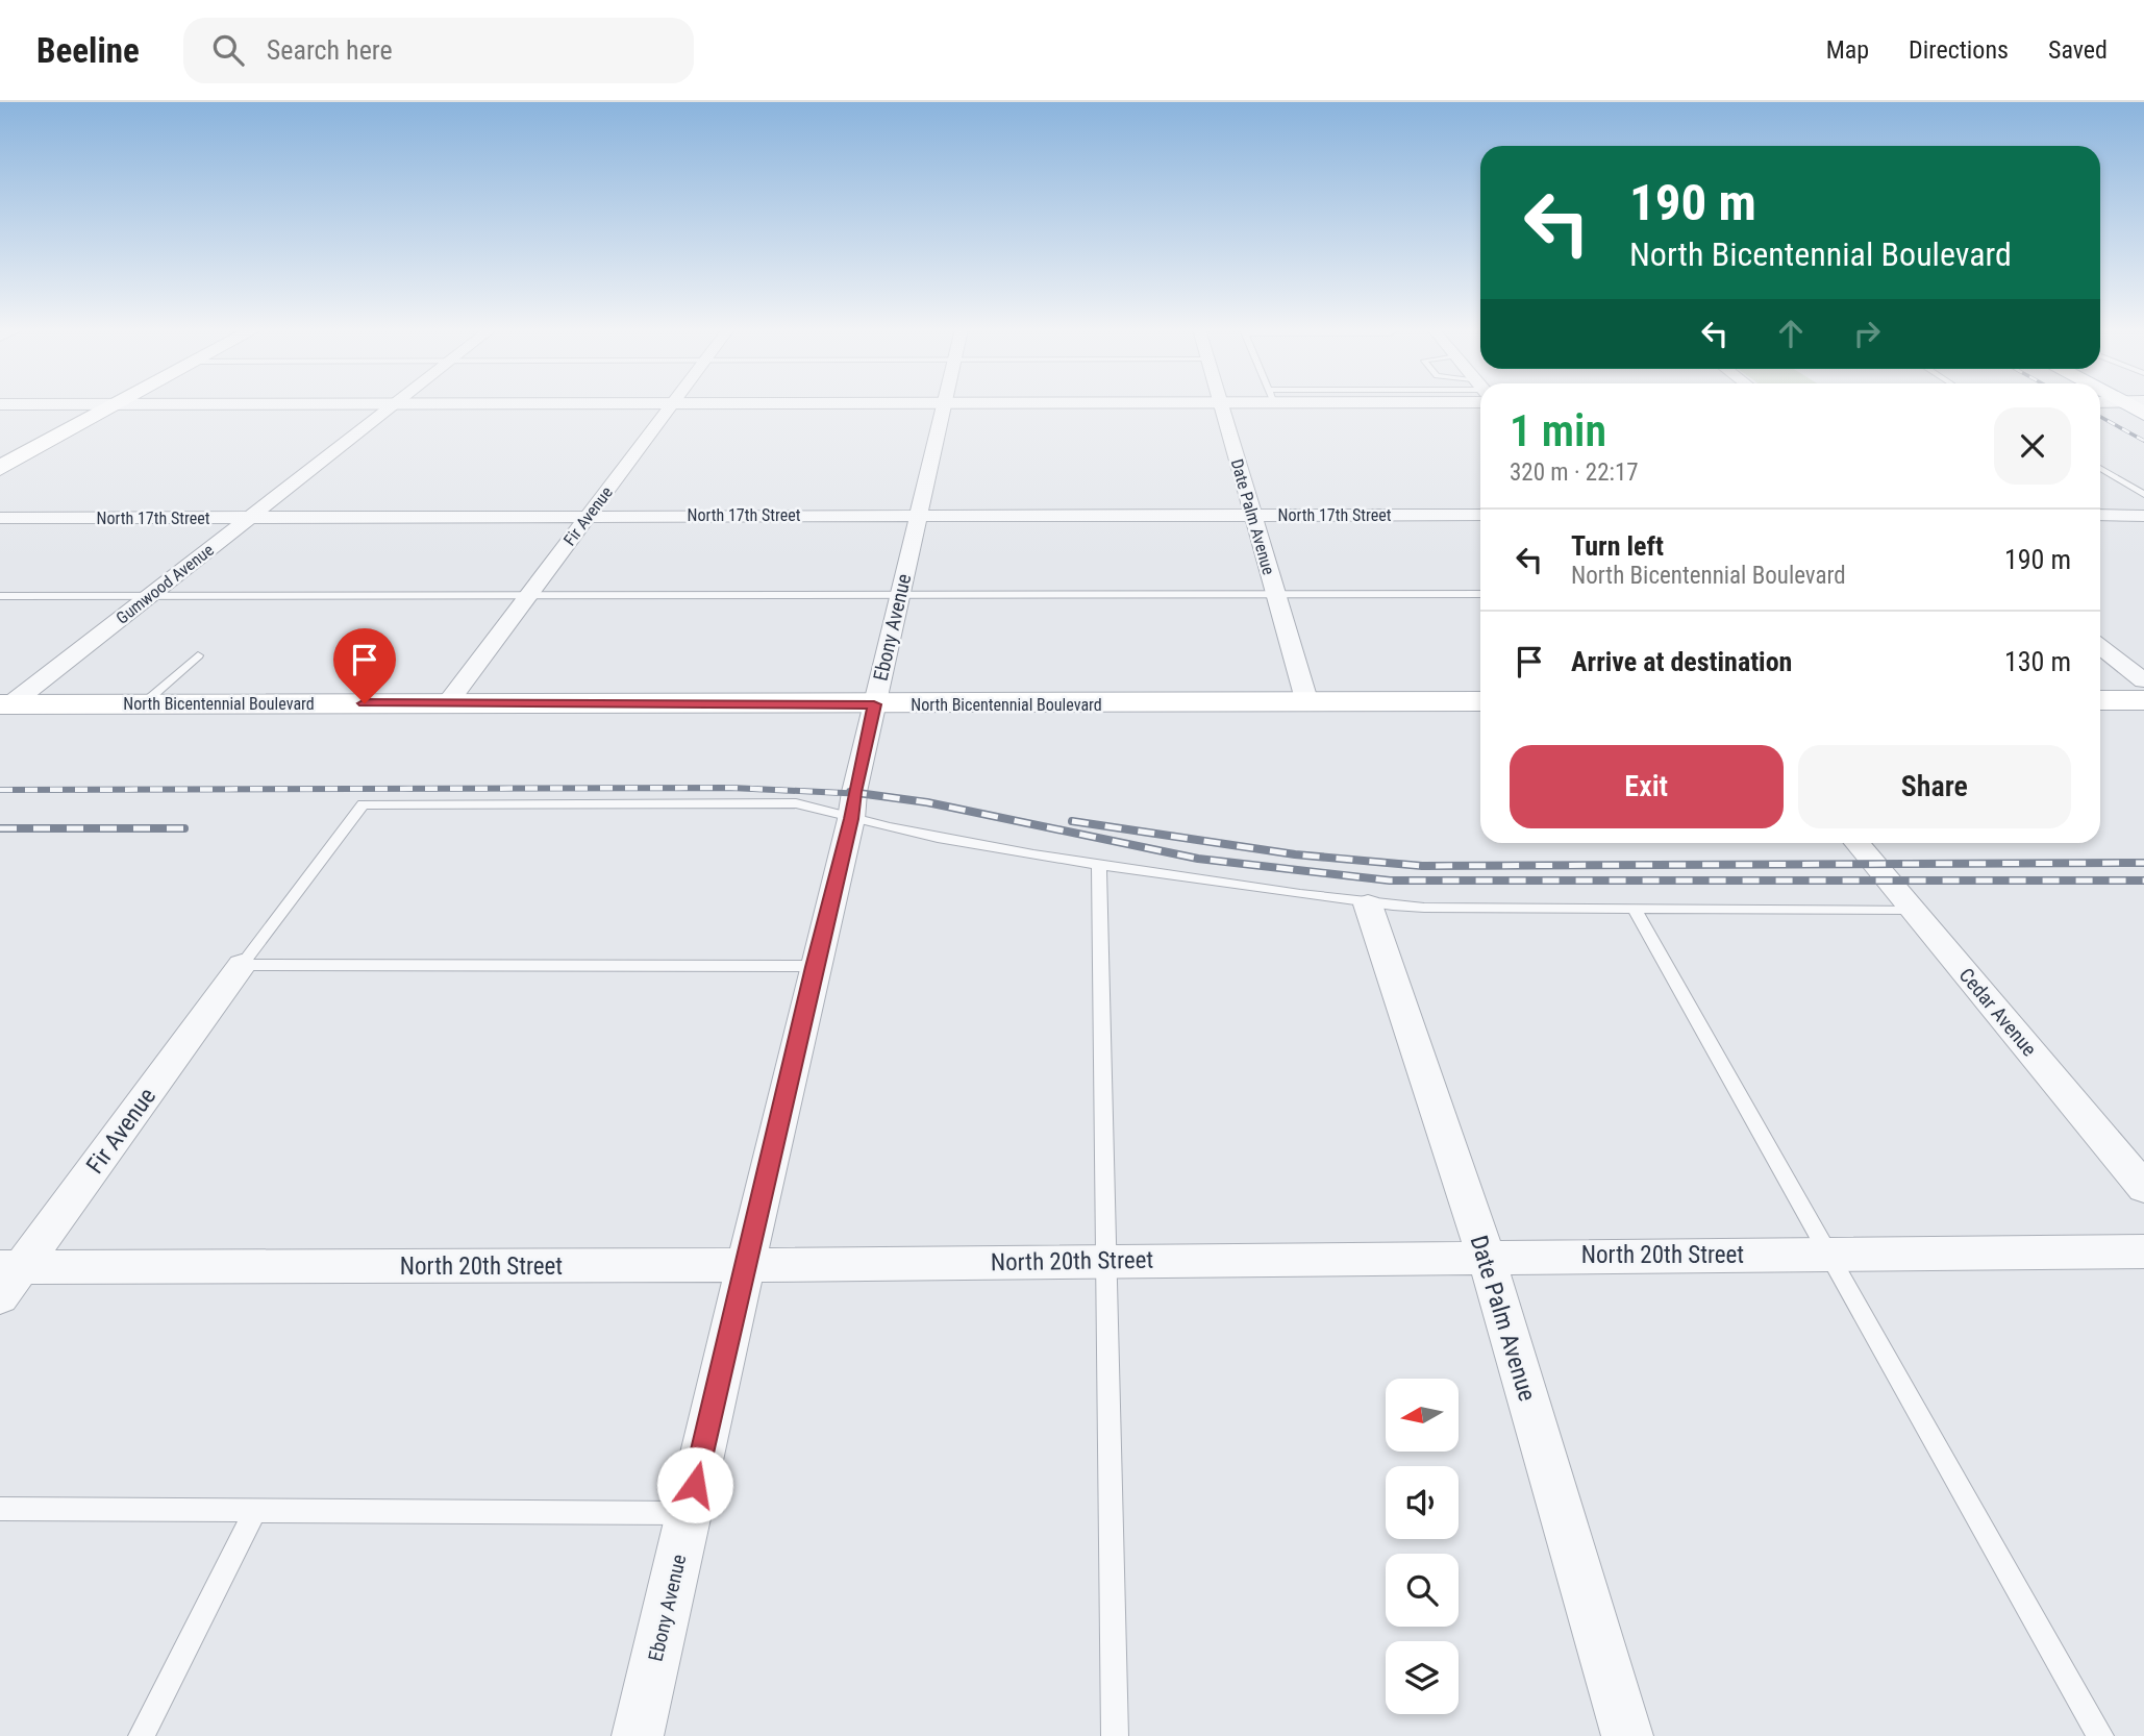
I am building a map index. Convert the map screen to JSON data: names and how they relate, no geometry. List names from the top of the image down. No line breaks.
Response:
{"streets":{"main road":["North Bicentennial Boulevard"],"street":["North 17th Street","Fir Avenue","Date Palm Avenue","Gumwood Avenue","Ebony Avenue","Cedar Avenue","North 20th Street"]},"crossings":[["North 17th Street","Fir Avenue"],["North 17th Street","Date Palm Avenue"],["North 17th Street","Gumwood Avenue"],["North 17th Street","Ebony Avenue"],["Fir Avenue","North Bicentennial Boulevard"],["Fir Avenue","North 20th Street"],["Date Palm Avenue","North Bicentennial Boulevard"],["Date Palm Avenue","North 20th Street"],["Gumwood Avenue","North Bicentennial Boulevard"],["Ebony Avenue","North Bicentennial Boulevard"],["Ebony Avenue","North 20th Street"]],"north":"left","page":{"header":"Beeline","search":"Search here","nav":["Map","Directions","Saved"],"turn":["190 m","North Bicentennial Boulevard"],"heading":["1 min","320 m · 22:17"],"list":[{"name":"Turn left","note":"North Bicentennial Boulevard","value":"190 m"},{"name":"Arrive at destination","value":"130 m"}],"buttons":["Exit","Share"]}}
